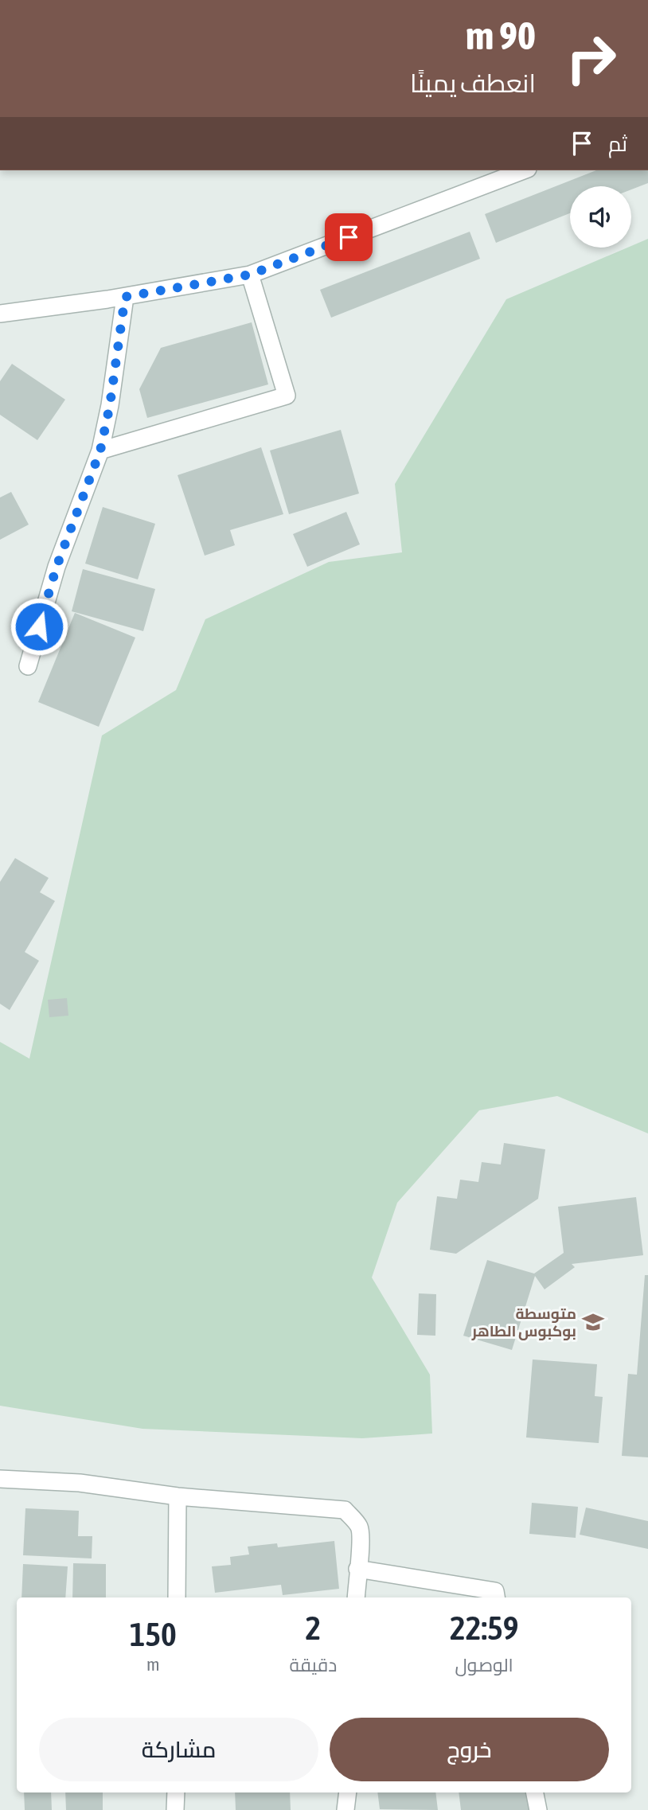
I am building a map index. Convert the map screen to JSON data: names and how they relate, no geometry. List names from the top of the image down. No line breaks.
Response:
{"places":{"school or university":["متوسطة بوكبوس الطاهر"]},"page":{"turn":["90 m","انعطف يمينًا"],"then":"ثم","eta":["22:59","الوصول","2","دقيقة","150","m"],"buttons":["خروج","مشاركة"]}}
